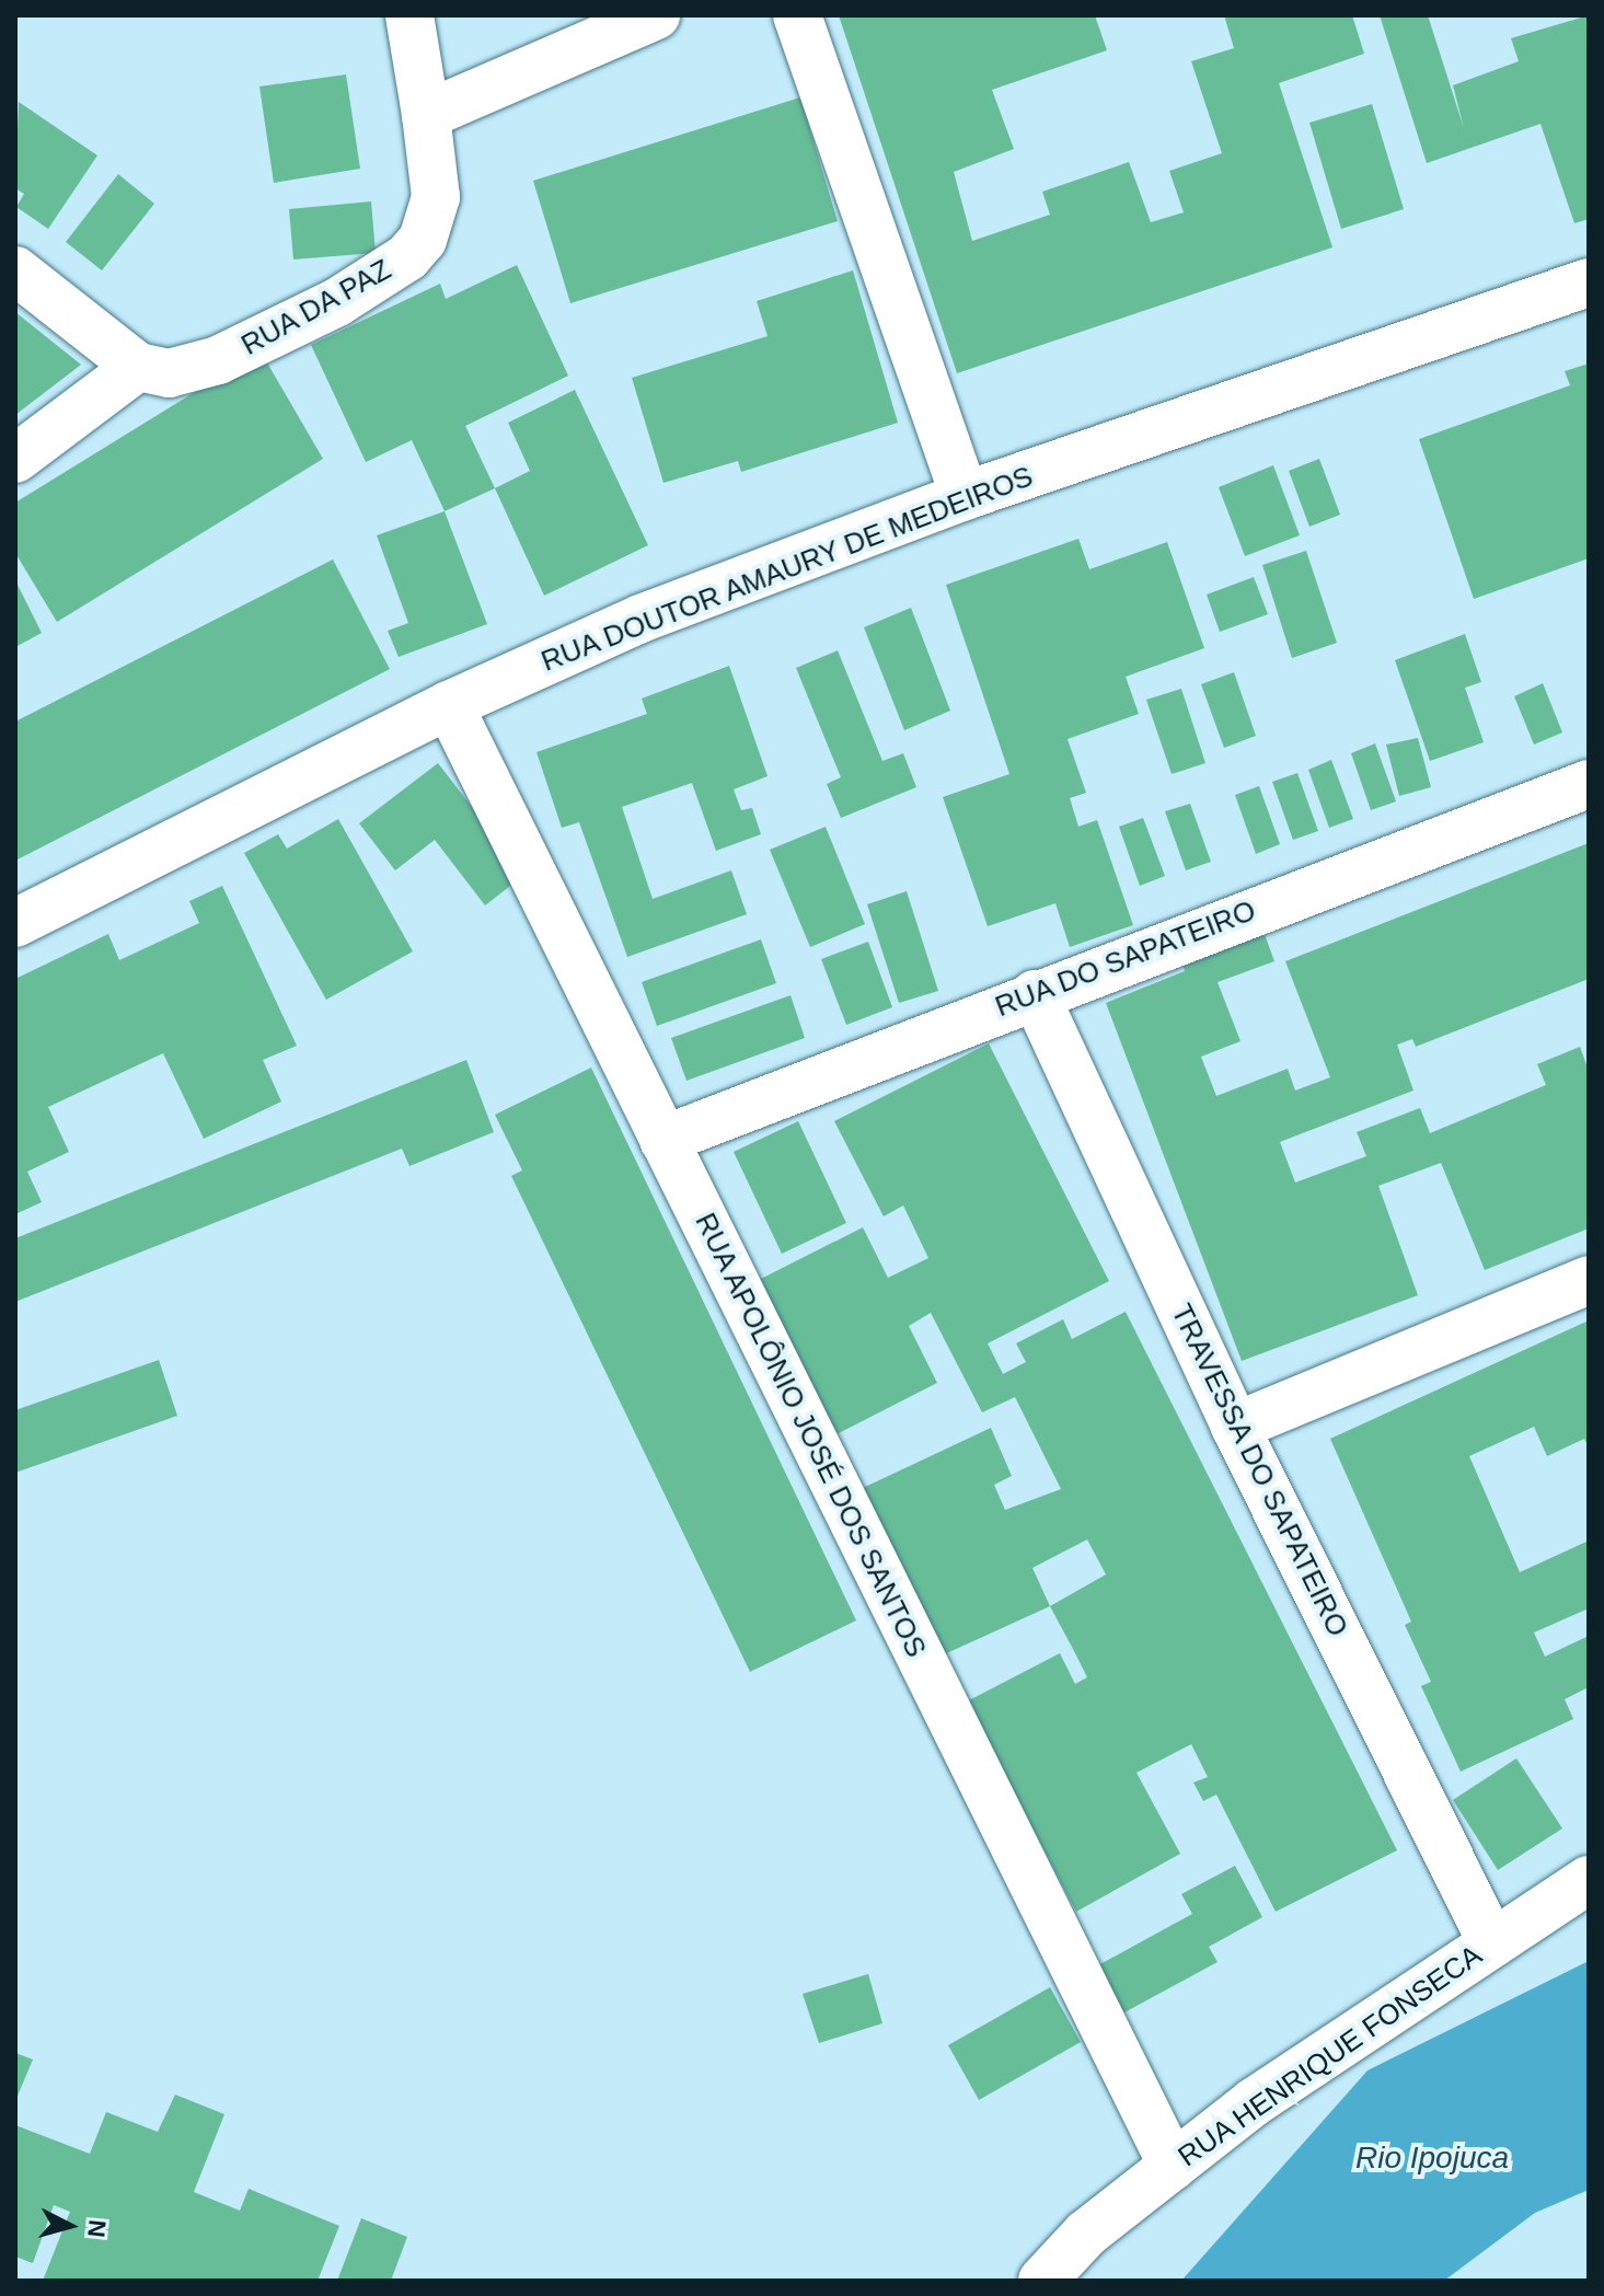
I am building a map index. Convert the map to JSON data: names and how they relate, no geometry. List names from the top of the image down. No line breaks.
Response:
{"streets":{"street":["RUA DA PAZ","RUA DOUTOR AMAURY DE MEDEIROS","RUA DO SAPATEIRO","RUA APOLÔNIO JOSÉ DOS SANTOS","TRAVESSA DO SAPATEIRO","RUA HENRIQUE FONSECA"]},"crossings":[["RUA DOUTOR AMAURY DE MEDEIROS","RUA APOLÔNIO JOSÉ DOS SANTOS"],["RUA DO SAPATEIRO","RUA APOLÔNIO JOSÉ DOS SANTOS"],["RUA DO SAPATEIRO","TRAVESSA DO SAPATEIRO"],["RUA APOLÔNIO JOSÉ DOS SANTOS","RUA HENRIQUE FONSECA"],["TRAVESSA DO SAPATEIRO","RUA HENRIQUE FONSECA"]],"water":["Rio Ipojuca"],"north":"right"}
